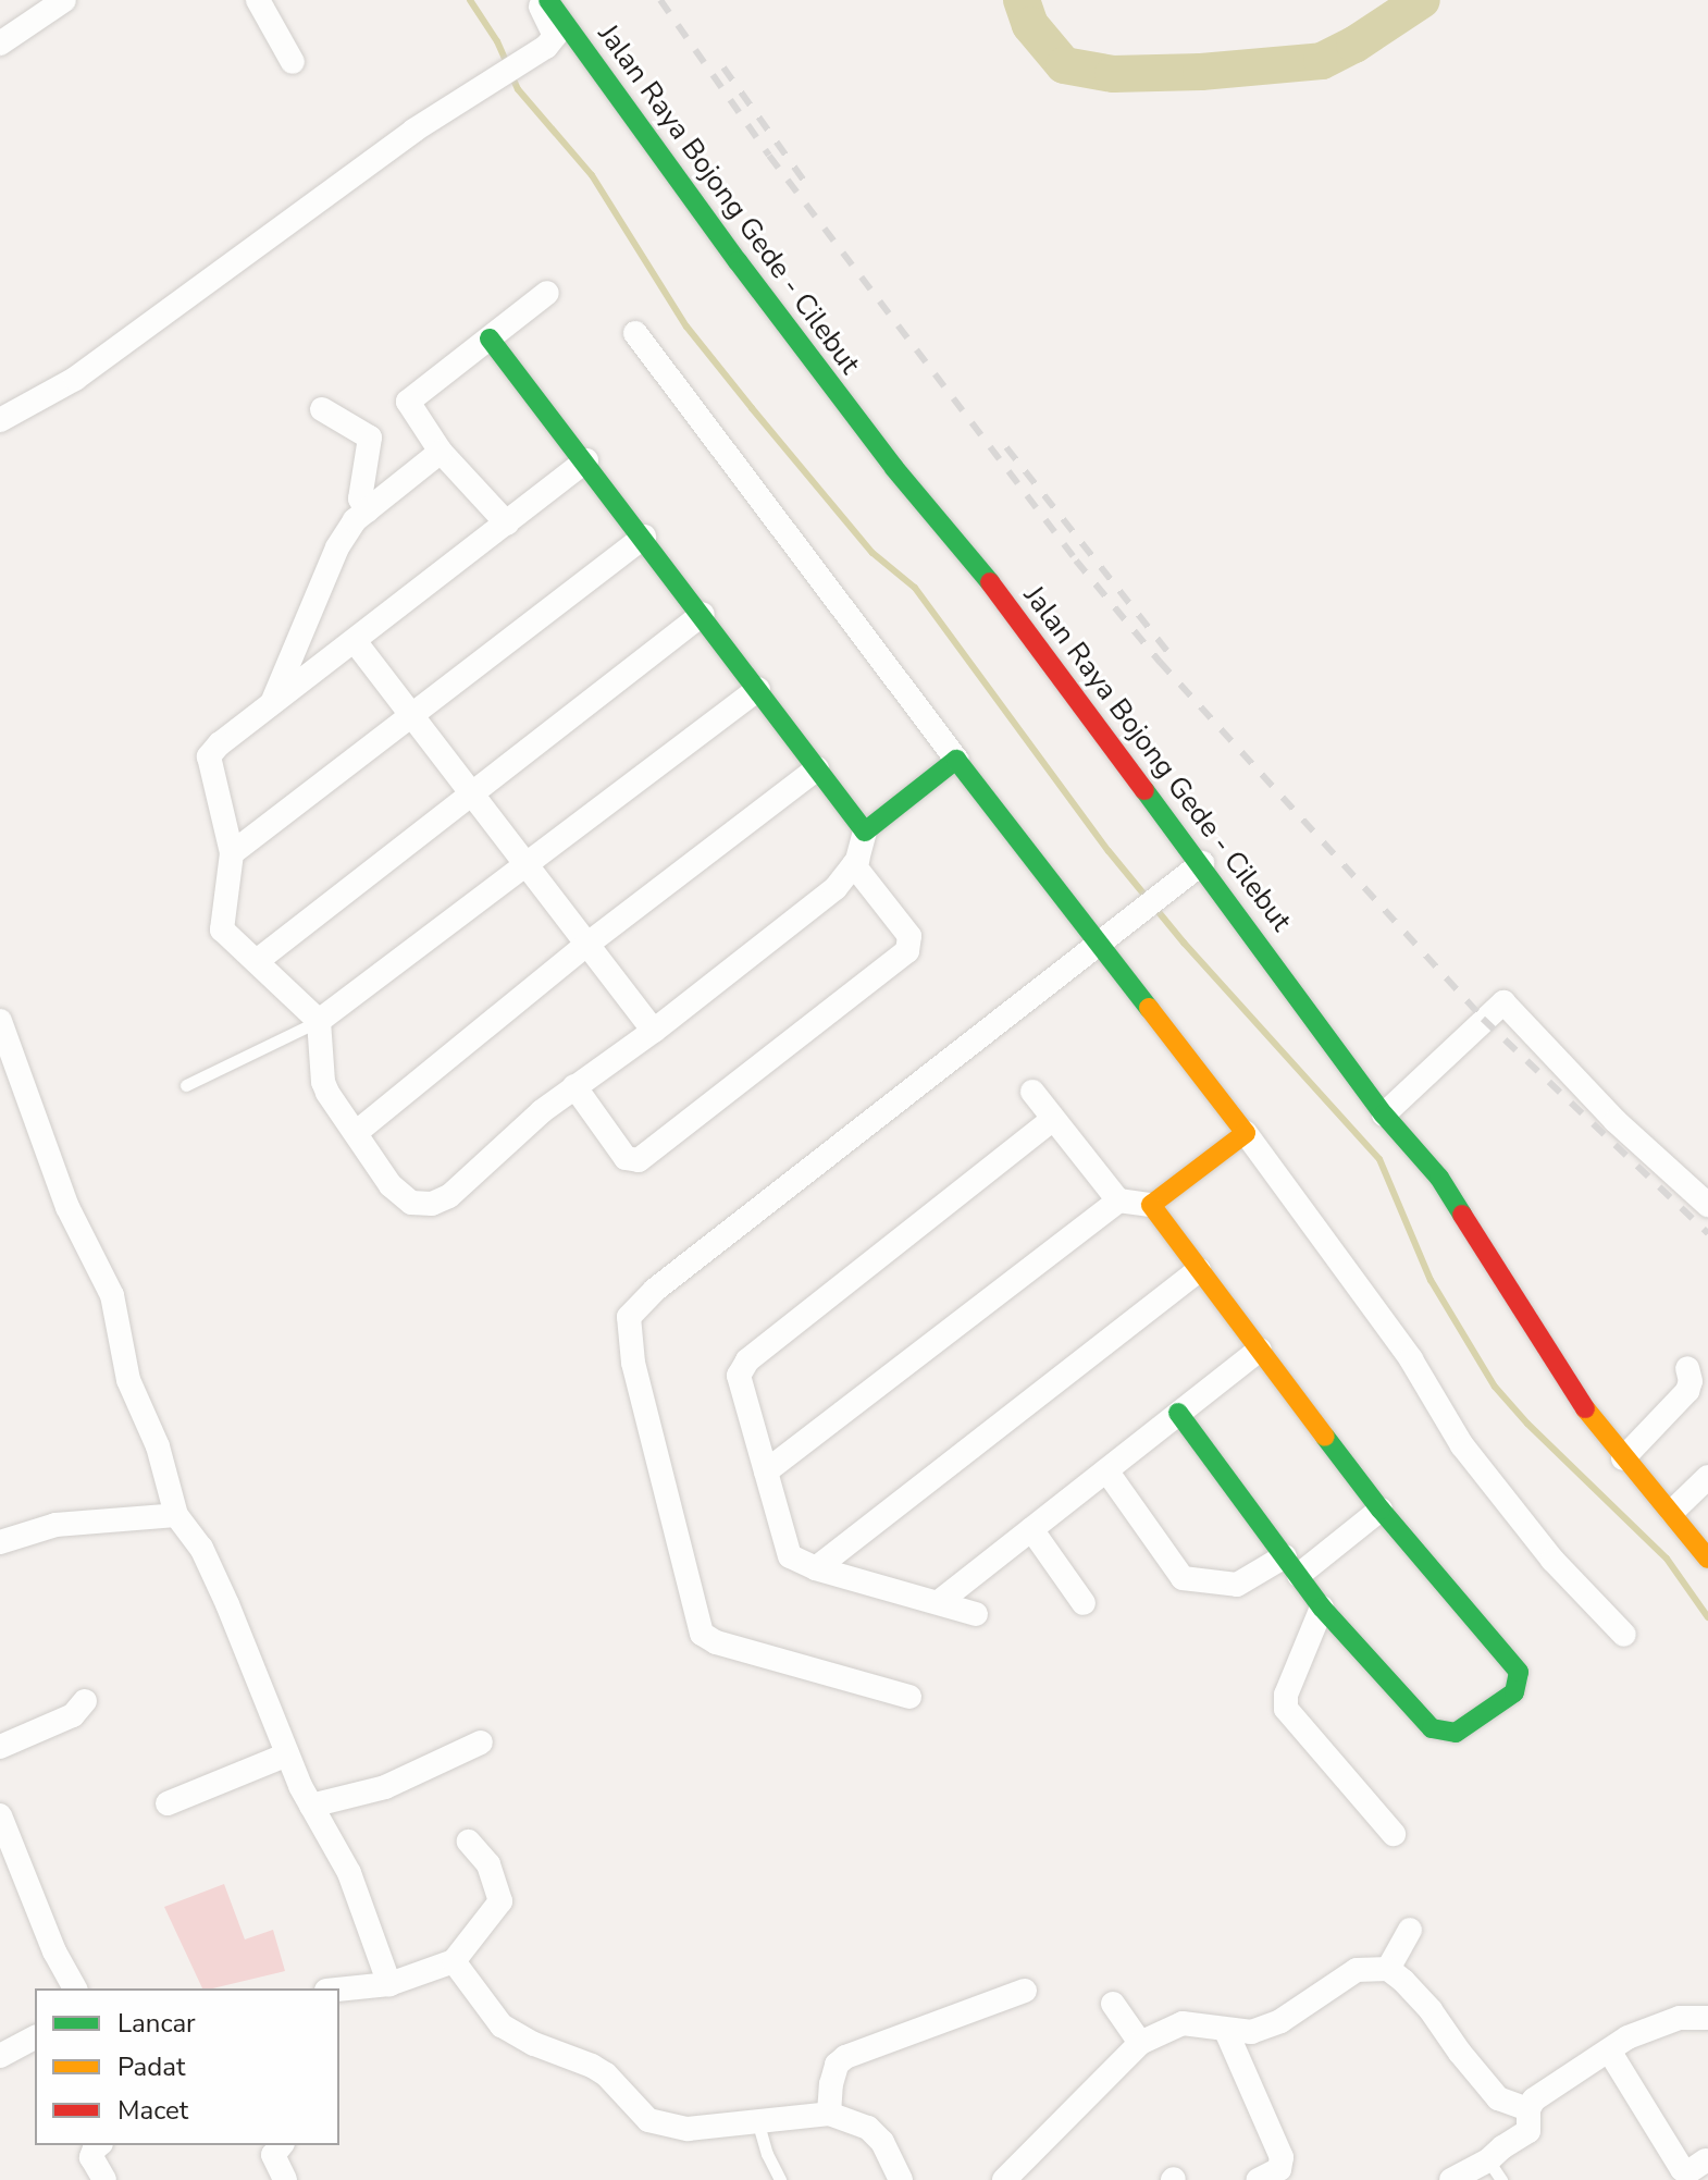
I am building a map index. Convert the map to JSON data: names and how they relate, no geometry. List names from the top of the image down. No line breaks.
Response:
{"streets":{"street":["Jalan Raya Bojong Gede - Cilebut"]},"legend":["Lancar","Padat","Macet"]}
